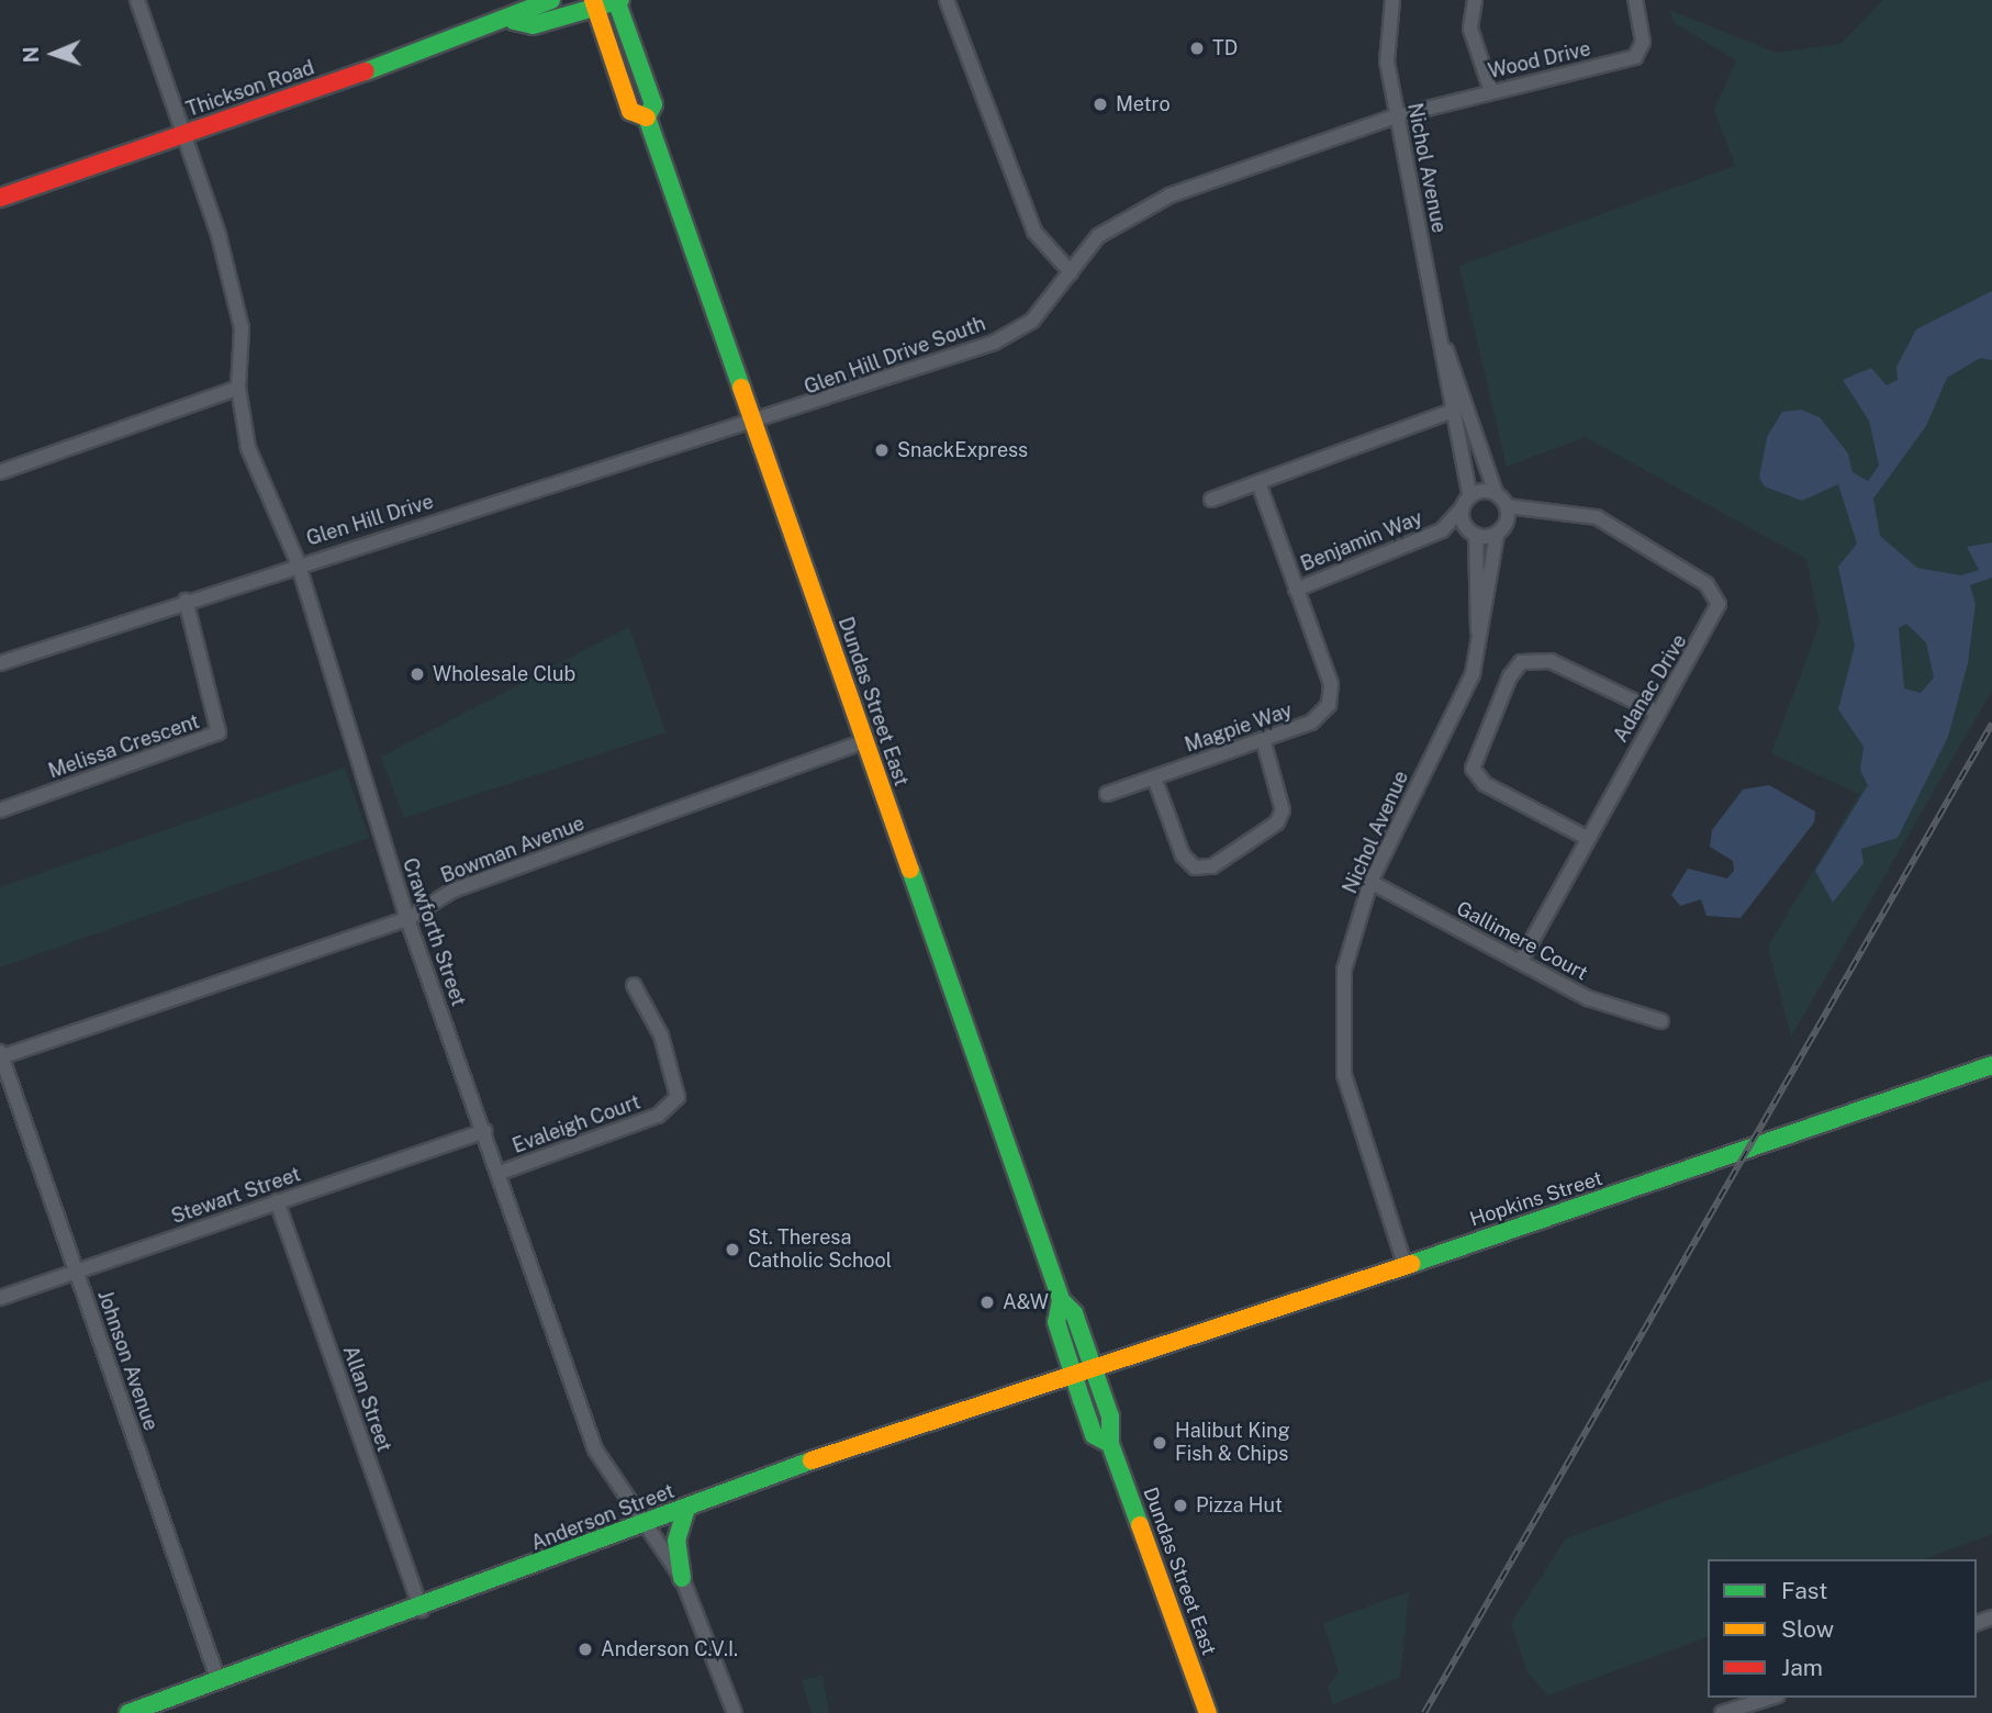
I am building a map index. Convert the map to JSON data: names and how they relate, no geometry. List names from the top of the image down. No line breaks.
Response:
{"streets":{"main road":["Thickson Road","Dundas Street East","Hopkins Street","Anderson Street"],"street":["Wood Drive","Nichol Avenue","Glen Hill Drive South","Glen Hill Drive","Benjamin Way","Adanac Drive","Magpie Way","Melissa Crescent","Bowman Avenue","Crawforth Street","Gallimere Court","Evaleigh Court","Stewart Street","Johnson Avenue","Allan Street"]},"crossings":[["Wood Drive","Nichol Avenue"],["Wood Drive","Glen Hill Drive South"],["Thickson Road","Dundas Street East"],["Thickson Road","Crawforth Street"],["Nichol Avenue","Glen Hill Drive South"],["Nichol Avenue","Benjamin Way"],["Nichol Avenue","Adanac Drive"],["Nichol Avenue","Gallimere Court"],["Nichol Avenue","Hopkins Street"],["Glen Hill Drive South","Glen Hill Drive"],["Glen Hill Drive South","Dundas Street East"],["Glen Hill Drive","Dundas Street East"],["Glen Hill Drive","Melissa Crescent"],["Glen Hill Drive","Crawforth Street"],["Benjamin Way","Adanac Drive"],["Benjamin Way","Magpie Way"],["Adanac Drive","Gallimere Court"],["Dundas Street East","Bowman Avenue"],["Dundas Street East","Hopkins Street"],["Dundas Street East","Anderson Street"],["Bowman Avenue","Crawforth Street"],["Bowman Avenue","Johnson Avenue"],["Crawforth Street","Evaleigh Court"],["Crawforth Street","Stewart Street"],["Crawforth Street","Anderson Street"],["Stewart Street","Johnson Avenue"],["Stewart Street","Allan Street"],["Hopkins Street","Anderson Street"],["Johnson Avenue","Anderson Street"],["Allan Street","Anderson Street"]],"places":["TD","Metro","SnackExpress","Wholesale Club","St. Theresa Catholic School","A&W","Halibut King Fish & Chips","Pizza Hut","Anderson C.V.I."],"legend":["Fast","Slow","Jam"],"north":"left"}
